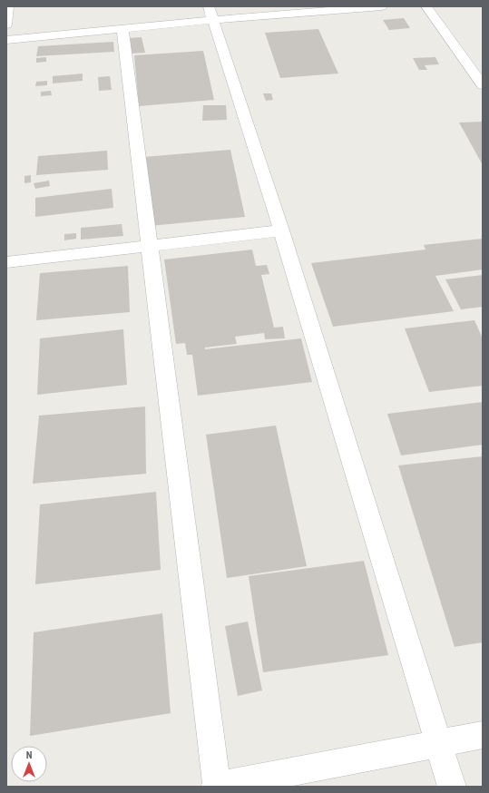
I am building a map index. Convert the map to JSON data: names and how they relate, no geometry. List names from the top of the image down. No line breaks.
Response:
{"north":"top"}
